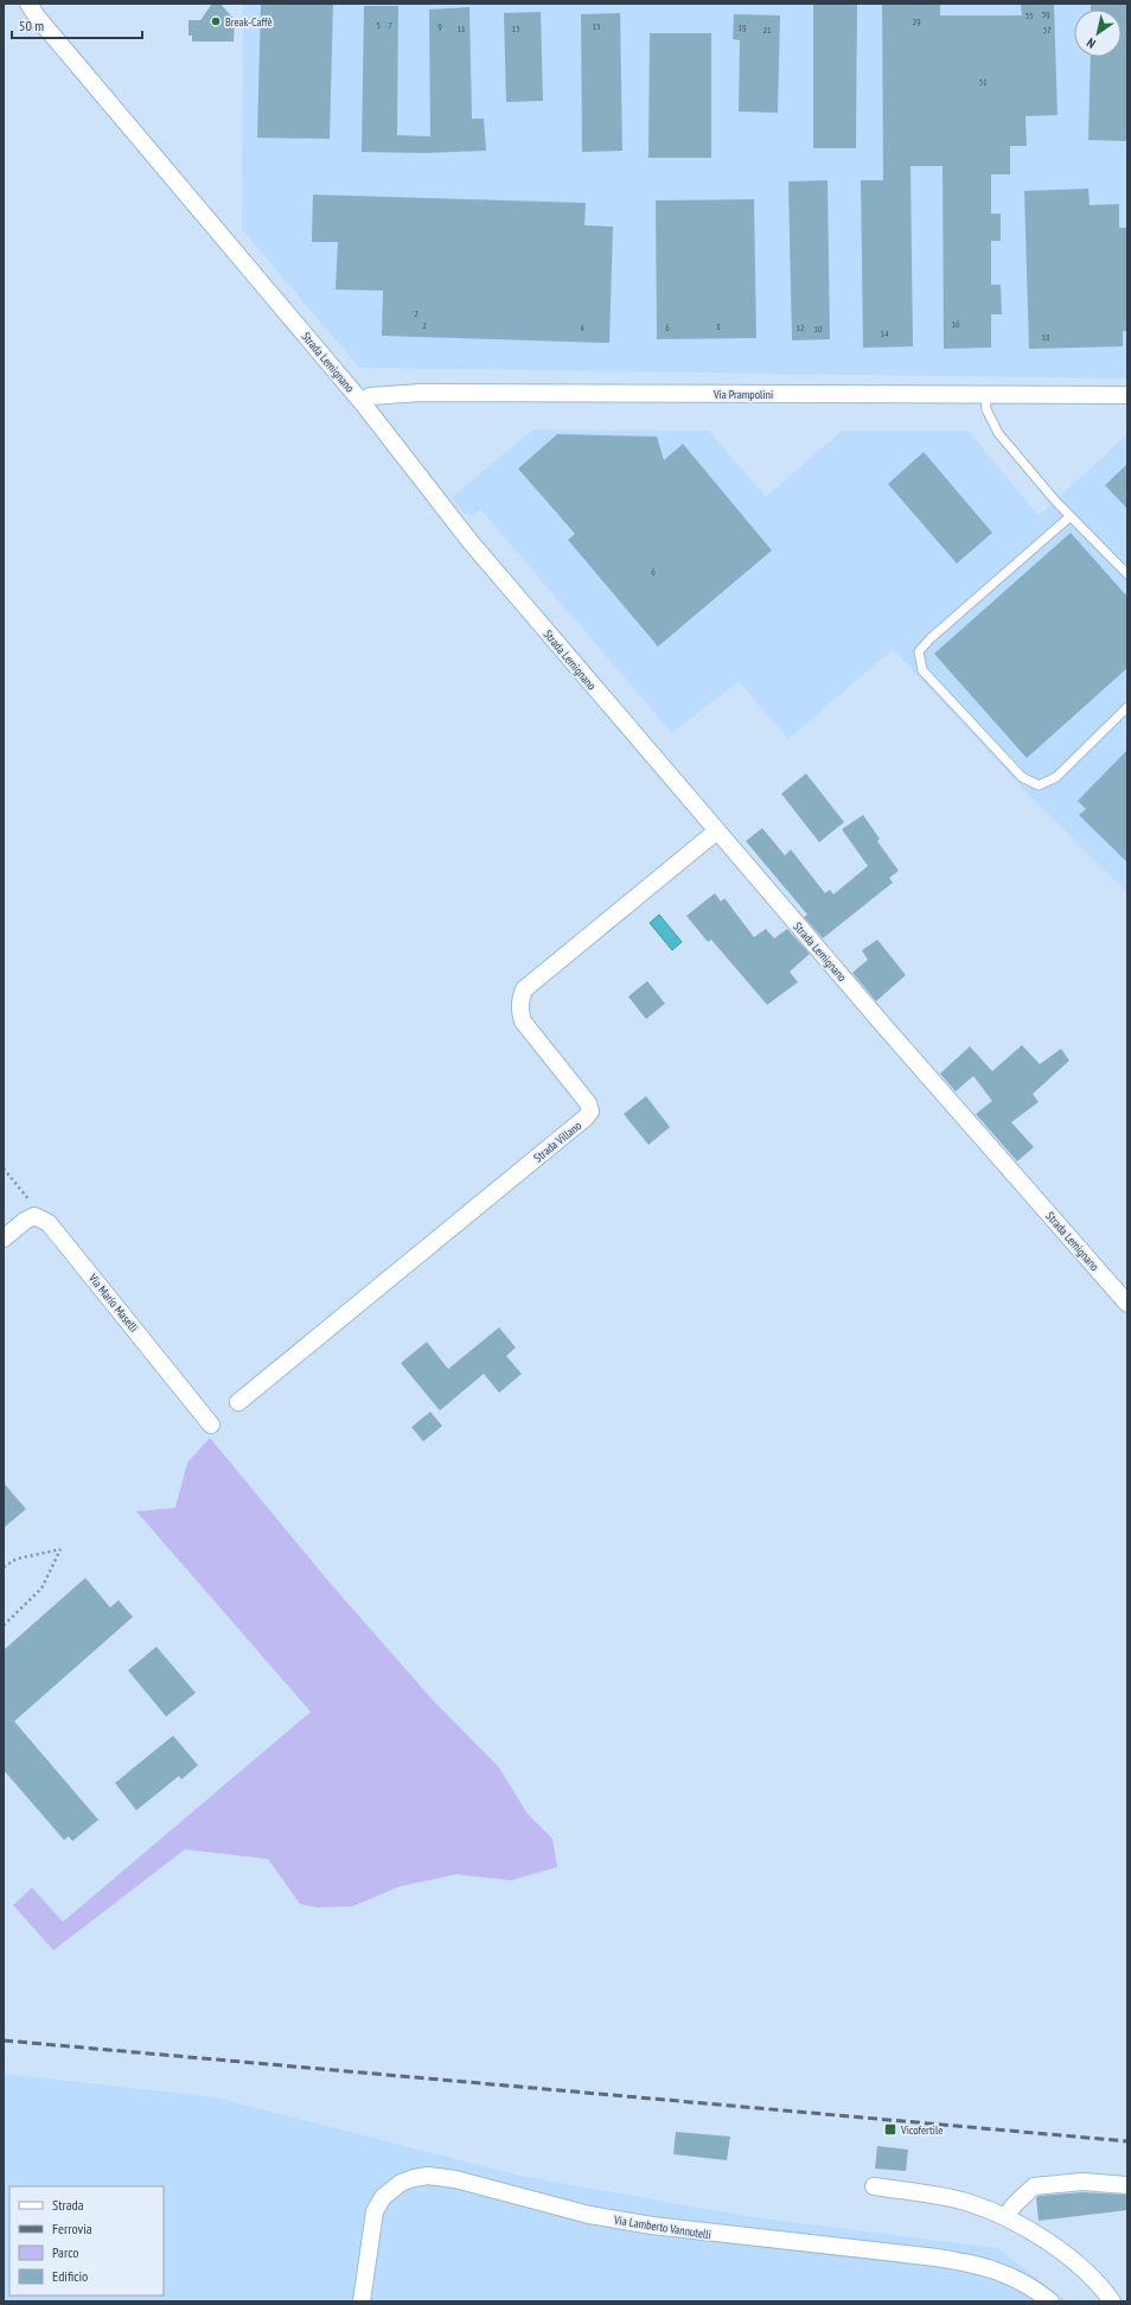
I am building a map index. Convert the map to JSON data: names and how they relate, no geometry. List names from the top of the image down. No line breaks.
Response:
{"streets":{"street":["Strada Lemignano","Via Prampolini","Strada Villano","Via Mario Maselli","Via Lamberto Vannutelli"]},"crossings":[["Strada Lemignano","Via Prampolini"],["Strada Lemignano","Strada Villano"]],"places":{"other":["Break-Caffè"],"transit":["Vicofertile"]},"house_numbers":["39","35","29","5","7","9","15","19","11","13","21","37","31","2","16","2","8","4","6","12","10","14","18","6"],"legend":["Strada","Ferrovia","Parco","Edificio"],"scale_bar":"50 m","north":"bottom left"}
